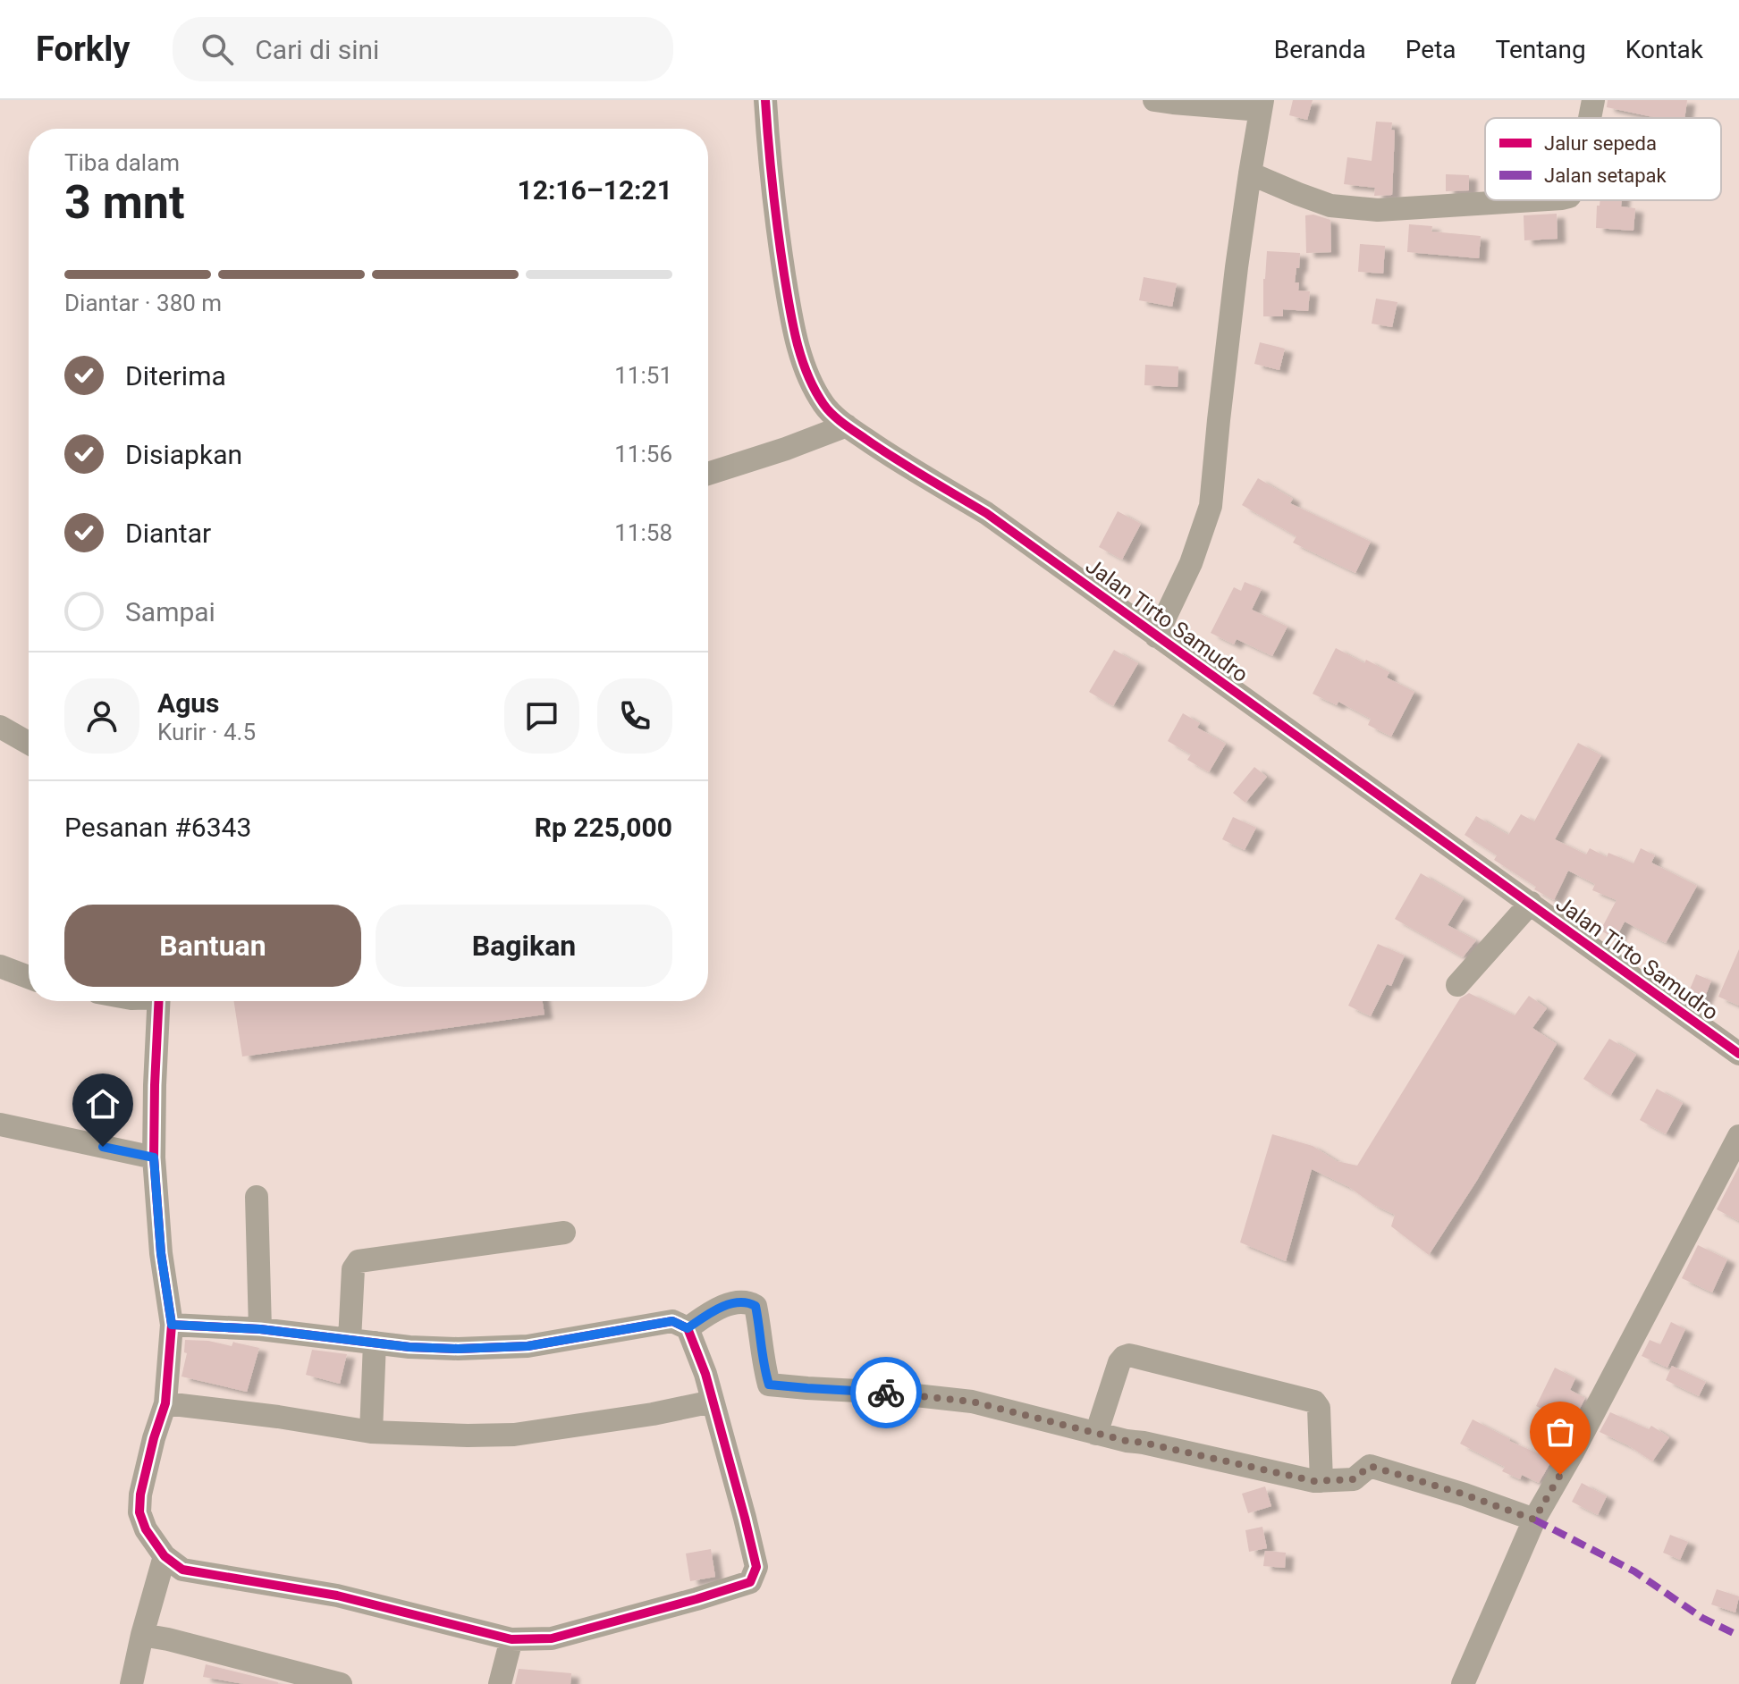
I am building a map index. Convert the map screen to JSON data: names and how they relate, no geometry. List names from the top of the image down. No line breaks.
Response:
{"streets":{"street":["Jalan Tirto Samudro"]},"legend":["Jalur sepeda","Jalan setapak"],"page":{"header":"Forkly","search":"Cari di sini","nav":["Beranda","Peta","Tentang","Kontak"],"heading":["3 mnt","Tiba dalam","12:16–12:21"],"panel":["Agus","Kurir · 4.5","Pesanan #6343","Rp 225,000"],"bar":"Diantar · 380 m","list":[["Diterima","11:51"],["Disiapkan","11:56"],["Diantar","11:58"],"Sampai"],"buttons":["Bantuan","Bagikan"]}}
